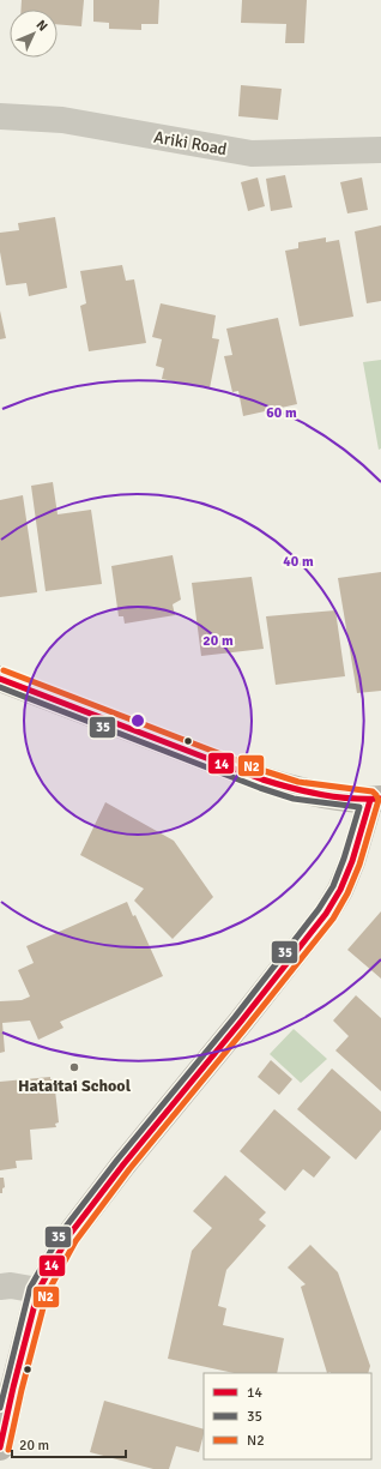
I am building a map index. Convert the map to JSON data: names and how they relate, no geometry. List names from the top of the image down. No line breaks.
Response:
{"streets":{"street":["Ariki Road"]},"places":["Hataitai School"],"lines":["transit line N2","transit line 14","transit line 35"],"legend":["14","35","N2"],"scale_bar":"20 m","north":"top right","rings":["60 m","40 m","20 m"]}
